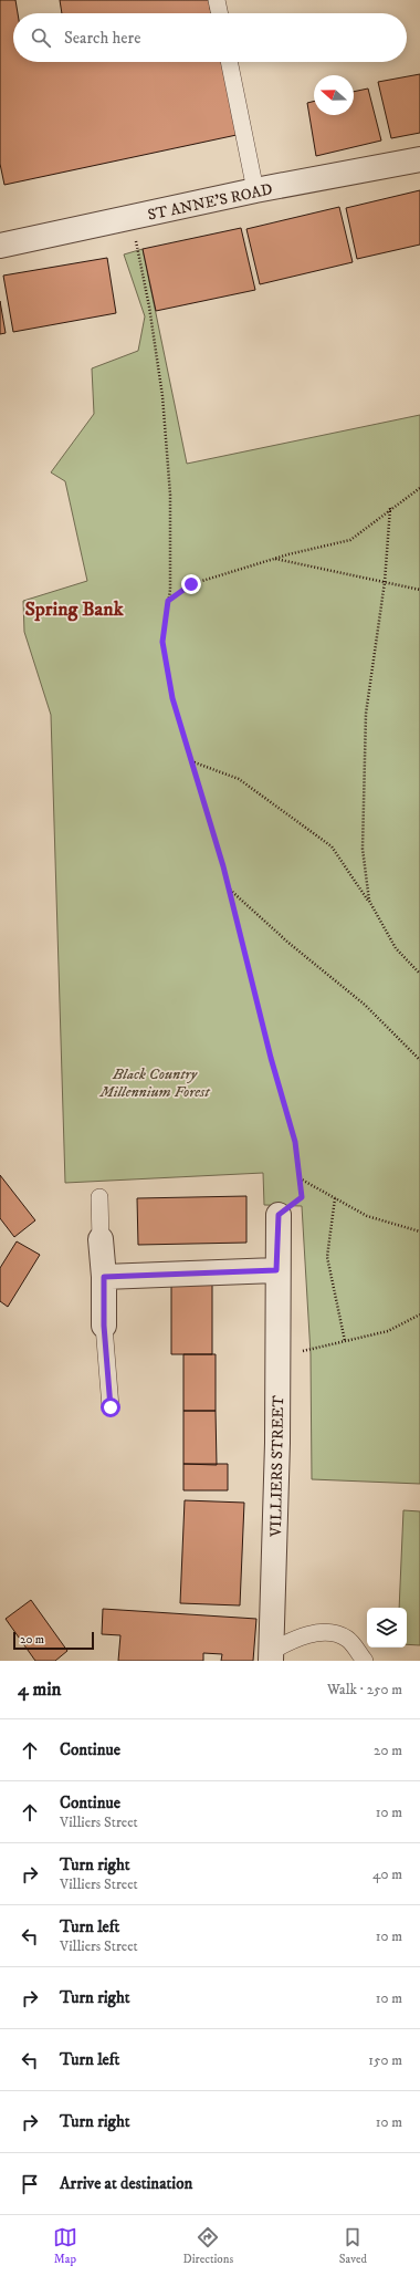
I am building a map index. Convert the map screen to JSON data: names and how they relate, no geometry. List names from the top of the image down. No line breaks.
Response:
{"streets":{"street":["ST ANNE'S ROAD","VILLIERS STREET"]},"districts":["Spring Bank"],"parks":["Black Country Millennium Forest"],"scale_bar":"20 m","north":"left","page":{"search":"Search here","scale":"20 m","heading":["4 min","Walk · 250 m"],"list":[["Continue","20 m"],["Continue","Villiers Street","10 m"],["Turn right","Villiers Street","40 m"],["Turn left","Villiers Street","10 m"],["Turn right","10 m"],["Turn left","150 m"],["Turn right","10 m"],"Arrive at destination"],"nav":["Map","Directions","Saved"]}}
